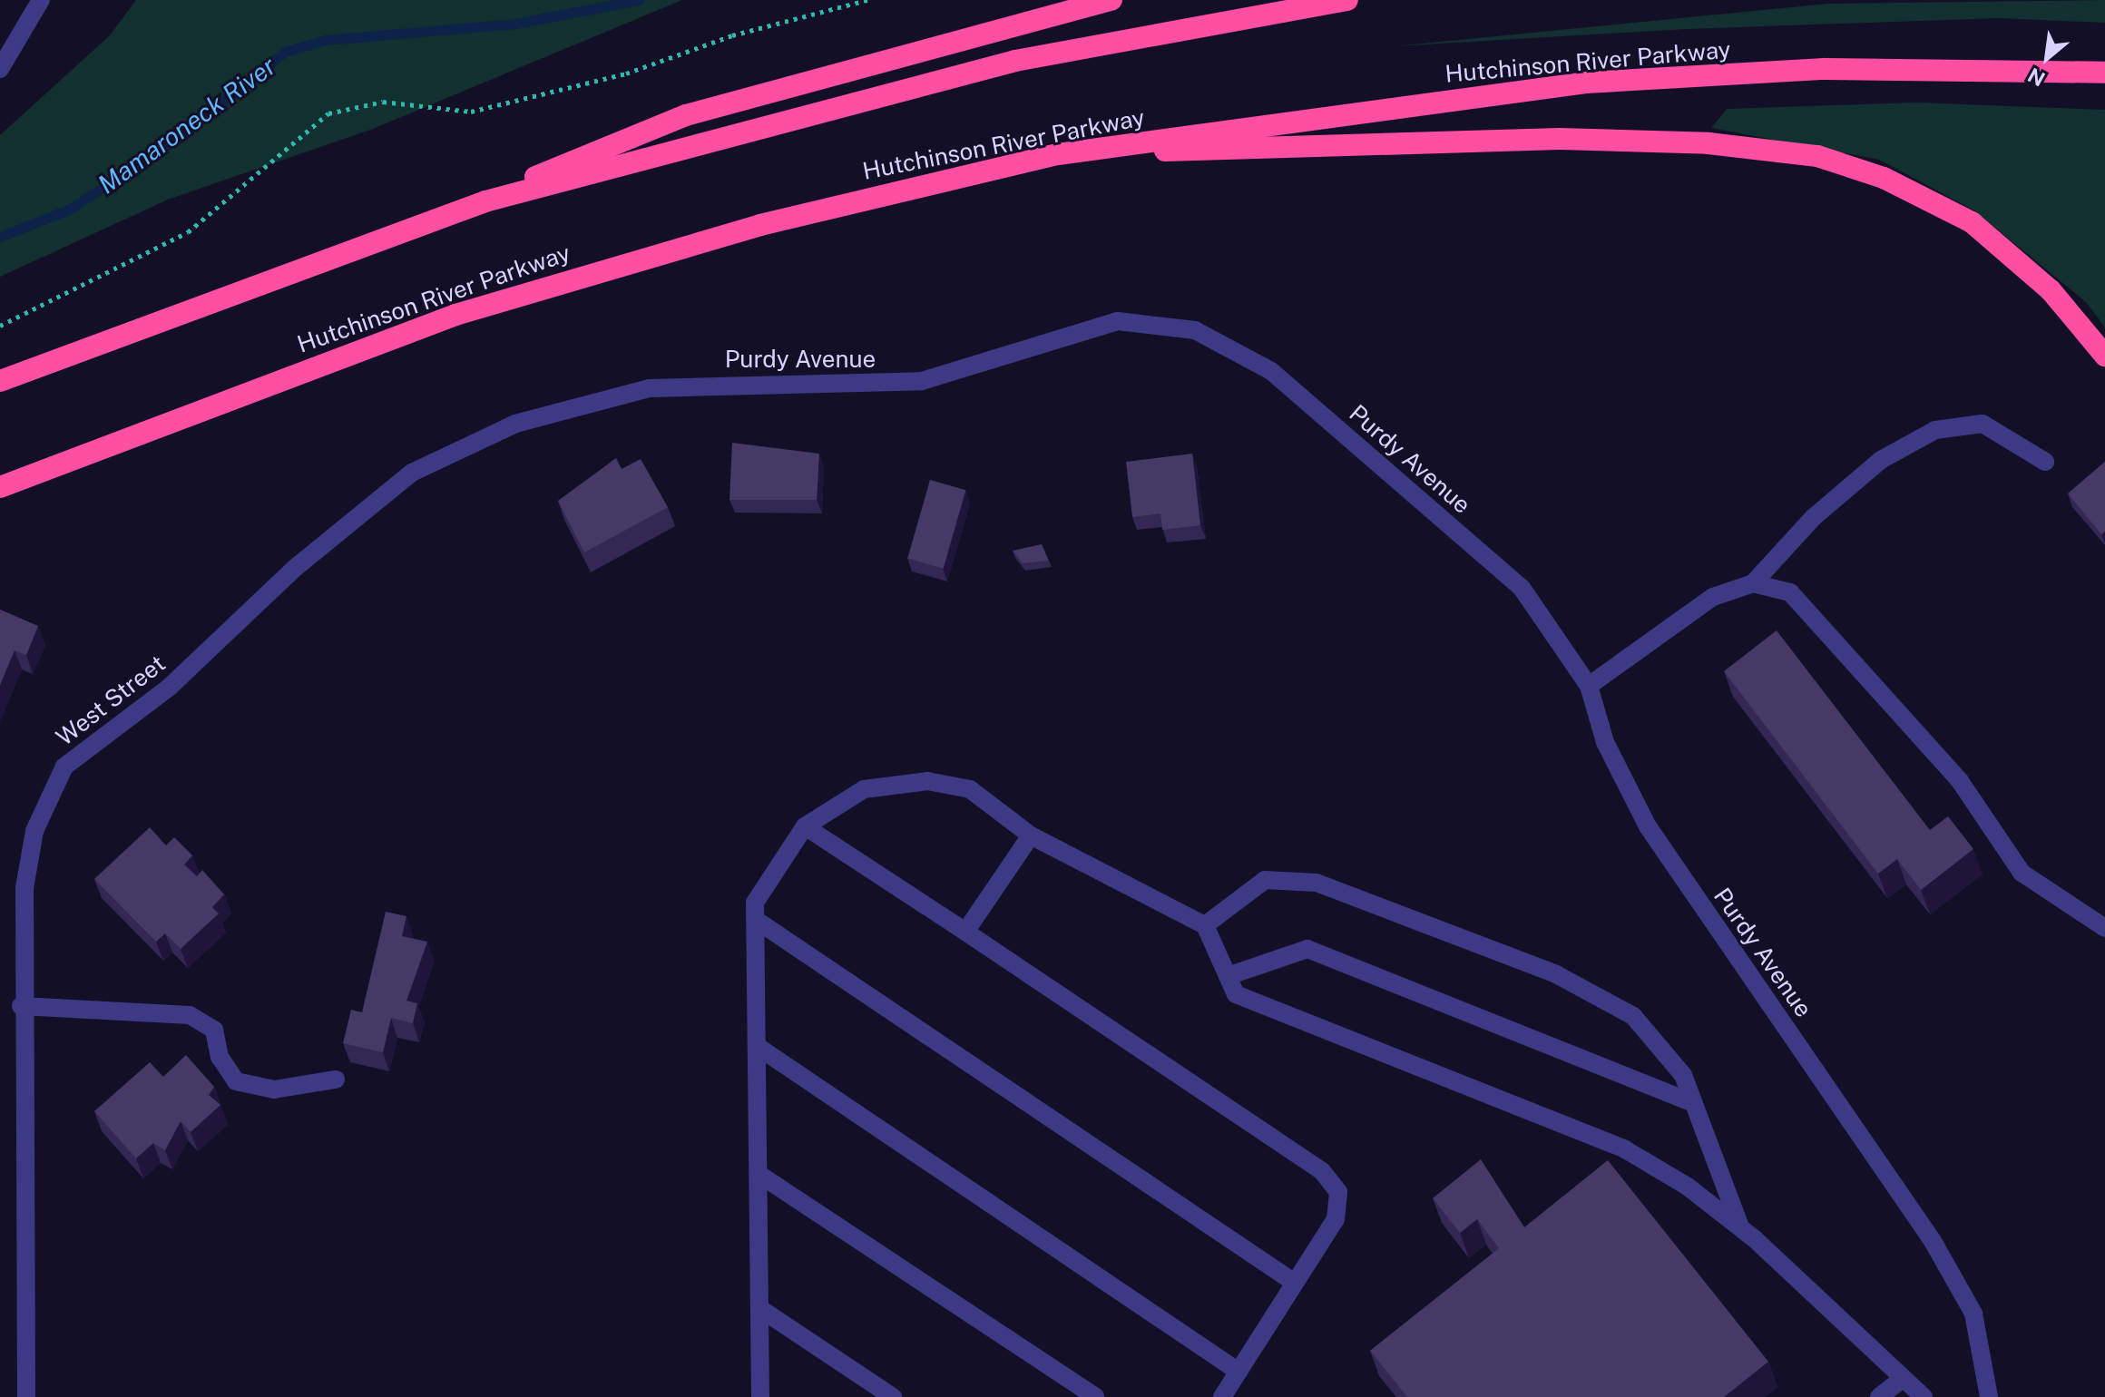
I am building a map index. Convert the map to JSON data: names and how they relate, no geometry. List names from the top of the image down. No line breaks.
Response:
{"streets":{"highway":["Hutchinson River Parkway"],"street":["Purdy Avenue","West Street"]},"crossings":[["Purdy Avenue","West Street"]],"water":["Mamaroneck River"],"north":"bottom left"}
